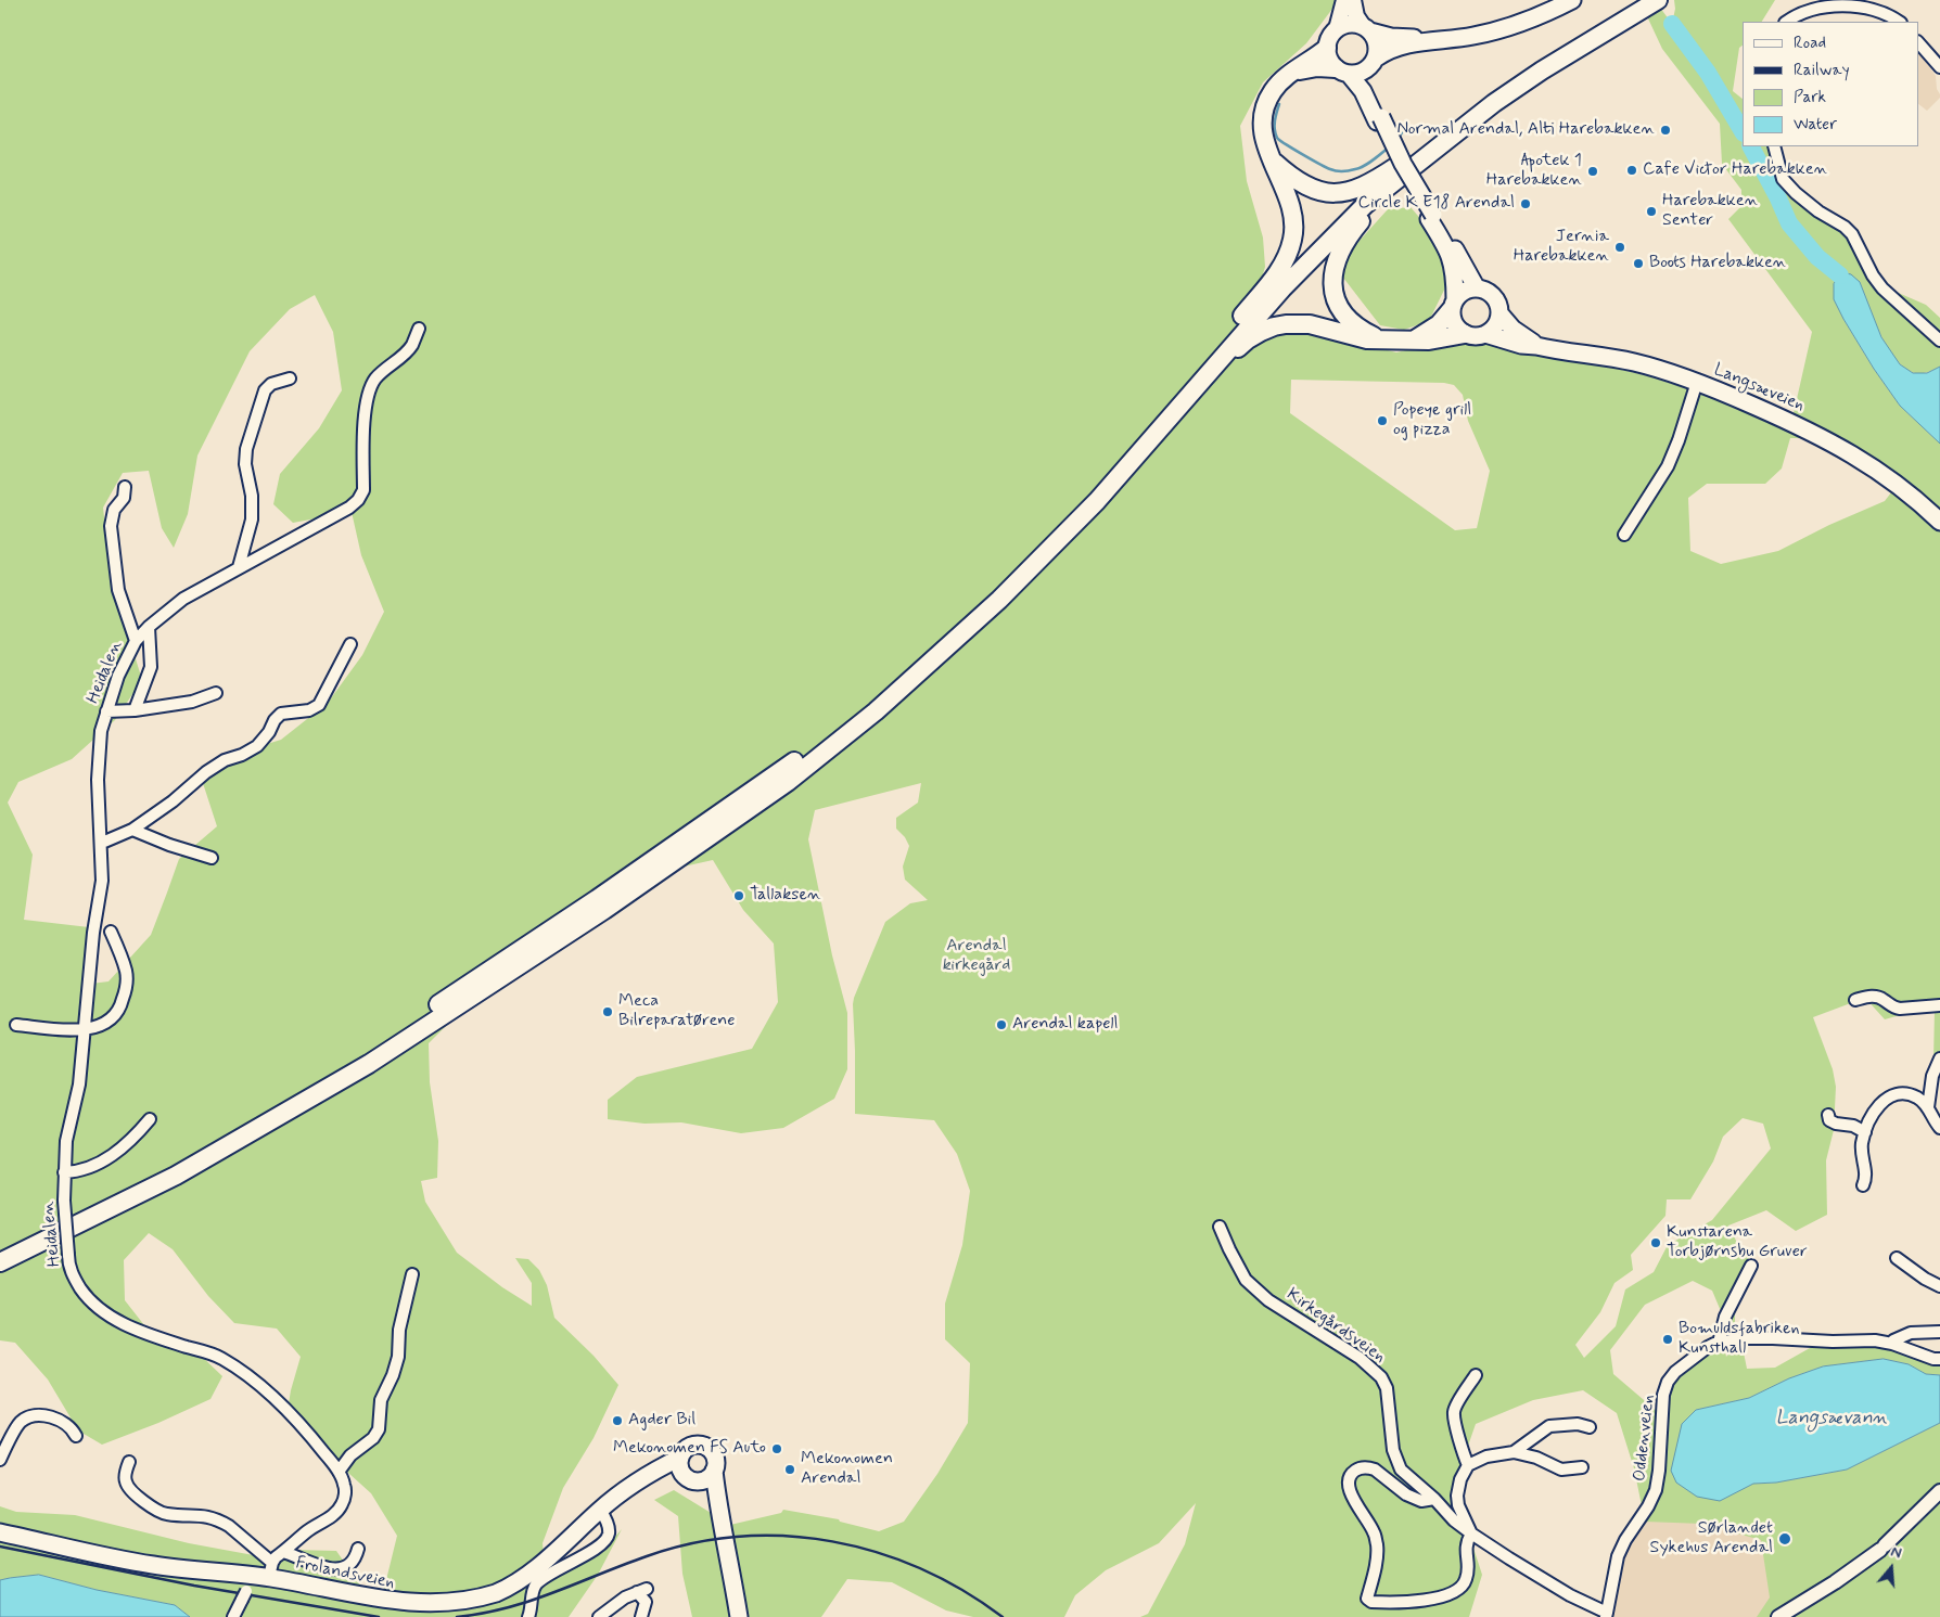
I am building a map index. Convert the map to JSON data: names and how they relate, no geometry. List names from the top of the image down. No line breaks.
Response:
{"streets":{"main road":["Langsæveien","Frolandsveien"],"street":["Heidalen","Kirkegårdsveien","Oddenveien"]},"crossings":[["Heidalen","Frolandsveien"],["Kirkegårdsveien","Oddenveien"]],"water":["Langsævann"],"parks":["Arendal kirkegård"],"places":["Normal Arendal, Alti Harebakken","Cafe Victor Harebakken","Apotek 1 Harebakken","Circle K E18 Arendal","Harebakken Senter","Jernia Harebakken","Boots Harebakken","Popeye grill og pizza","Tallaksen","Meca Bilreparatørene","Arendal kapell","Kunstarena Torbjørnsbu Gruver","Bomuldsfabriken Kunsthall","Agder Bil","Mekonomen FS Auto","Mekonomen Arendal","Sørlandet Sykehus Arendal"],"legend":["Road","Railway","Park","Water"],"north":"top"}
